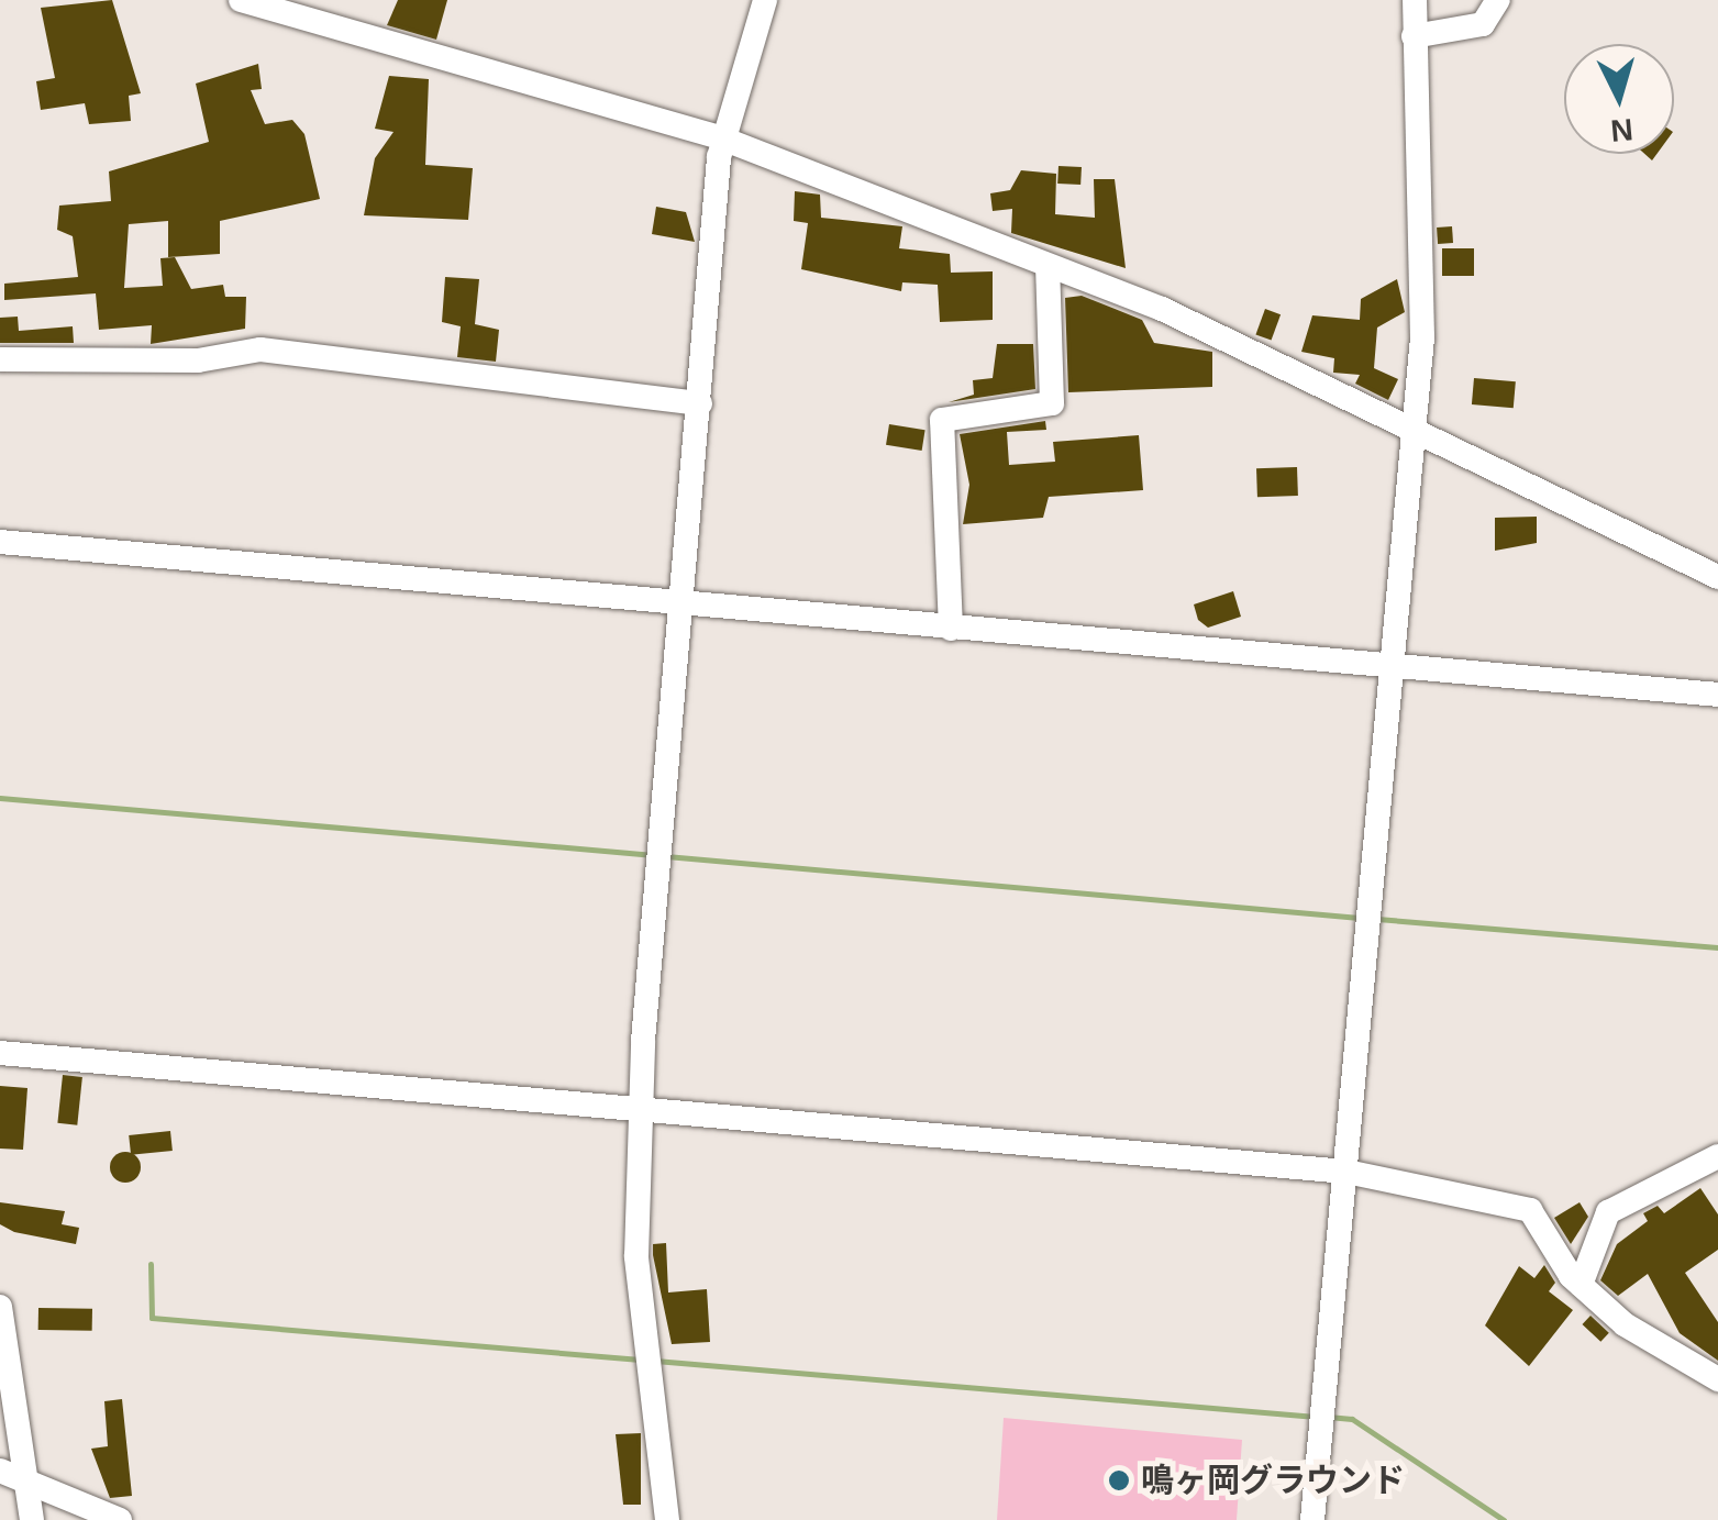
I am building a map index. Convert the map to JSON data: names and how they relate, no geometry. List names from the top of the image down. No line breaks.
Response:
{"places":["鳴ヶ岡グラウンド"],"north":"bottom"}
